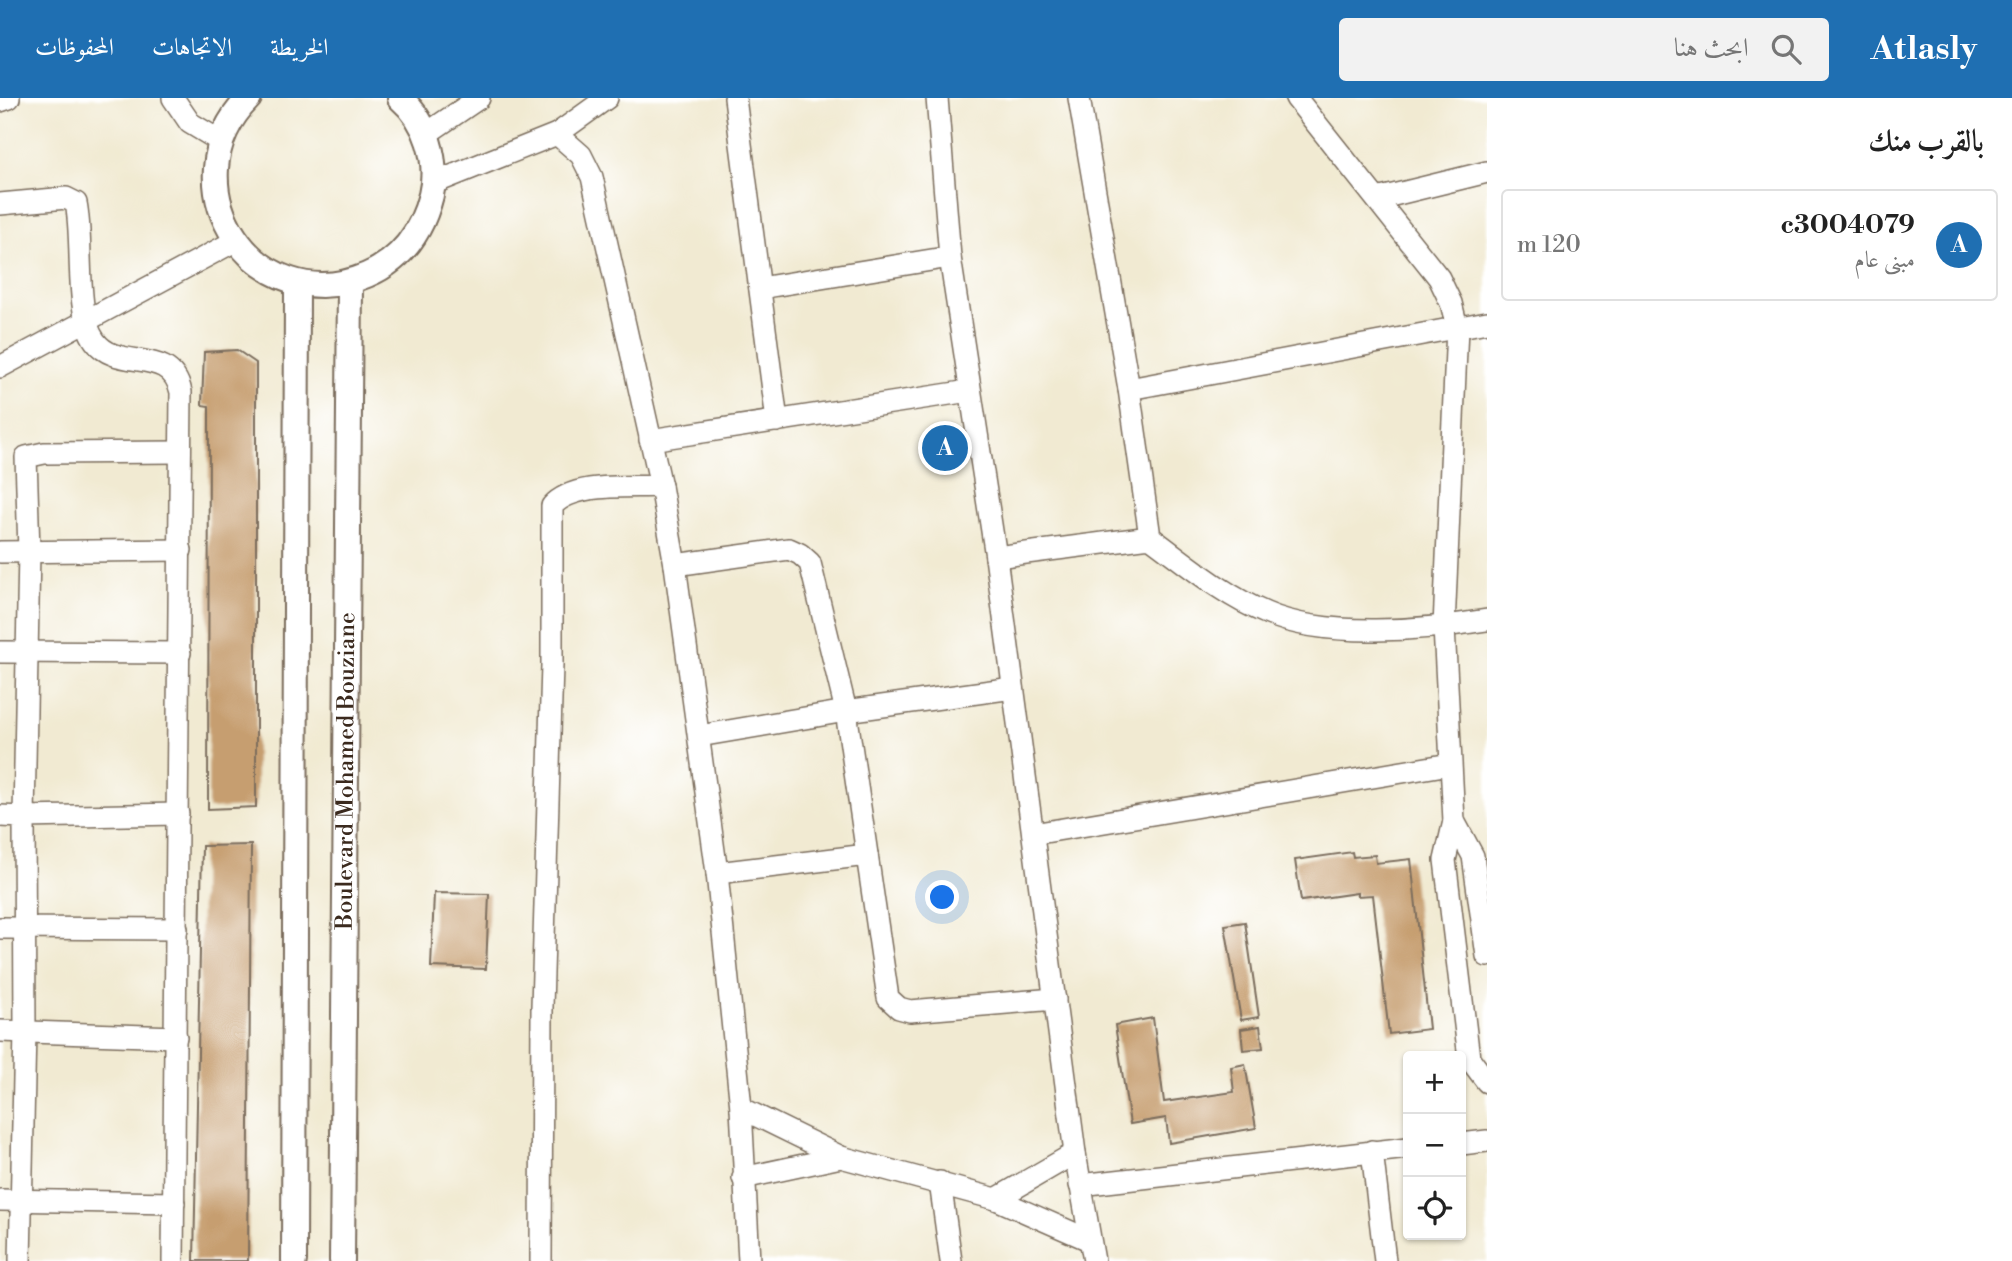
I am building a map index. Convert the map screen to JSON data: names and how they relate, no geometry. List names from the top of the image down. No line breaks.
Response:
{"streets":{"street":["Boulevard Mohamed Bouziane"]},"page":{"header":"Atlasly","search":"ابحث هنا","nav":["الخريطة","الاتجاهات","المحفوظات"],"heading":"بالقرب منك","list":[{"mark":"A","name":"c3004079","note":"مبنى عام","value":"120 m"}],"pins":"A","map_buttons":["+","−"]}}
